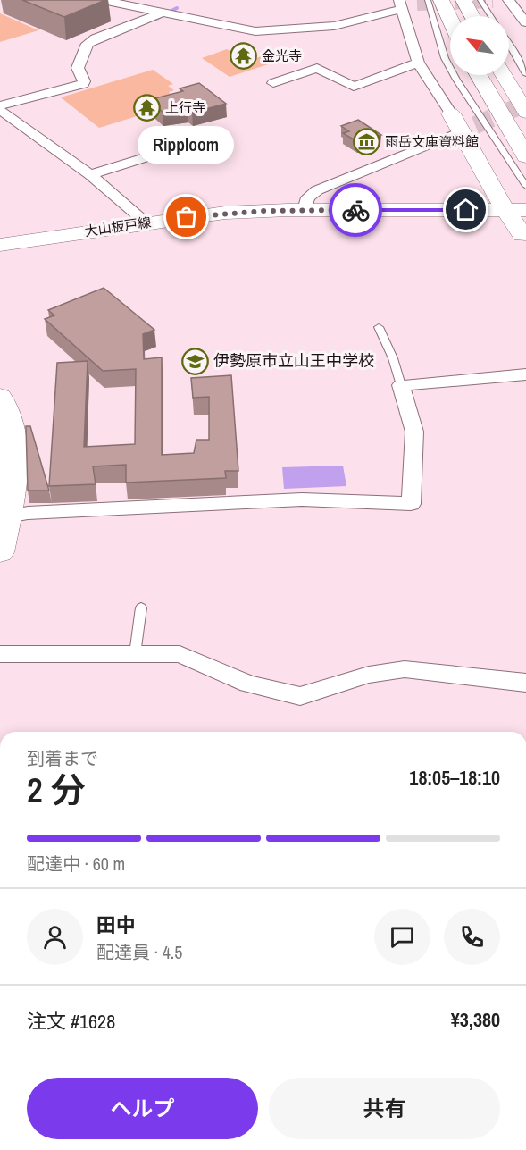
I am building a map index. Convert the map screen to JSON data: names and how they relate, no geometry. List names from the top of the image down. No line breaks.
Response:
{"streets":{"main road":["大山板戸線"]},"places":{"temple":["金光寺","上行寺"],"museum":["雨岳文庫資料館"],"other":["Ripploom"],"school or university":["伊勢原市立山王中学校"]},"north":"top left","page":{"bubble":"Ripploom","heading":["2 分","到着まで","18:05–18:10"],"panel":["田中","配達員 · 4.5","注文 #1628","¥3,380"],"bar":"配達中 · 60 m","buttons":["ヘルプ","共有"]}}
